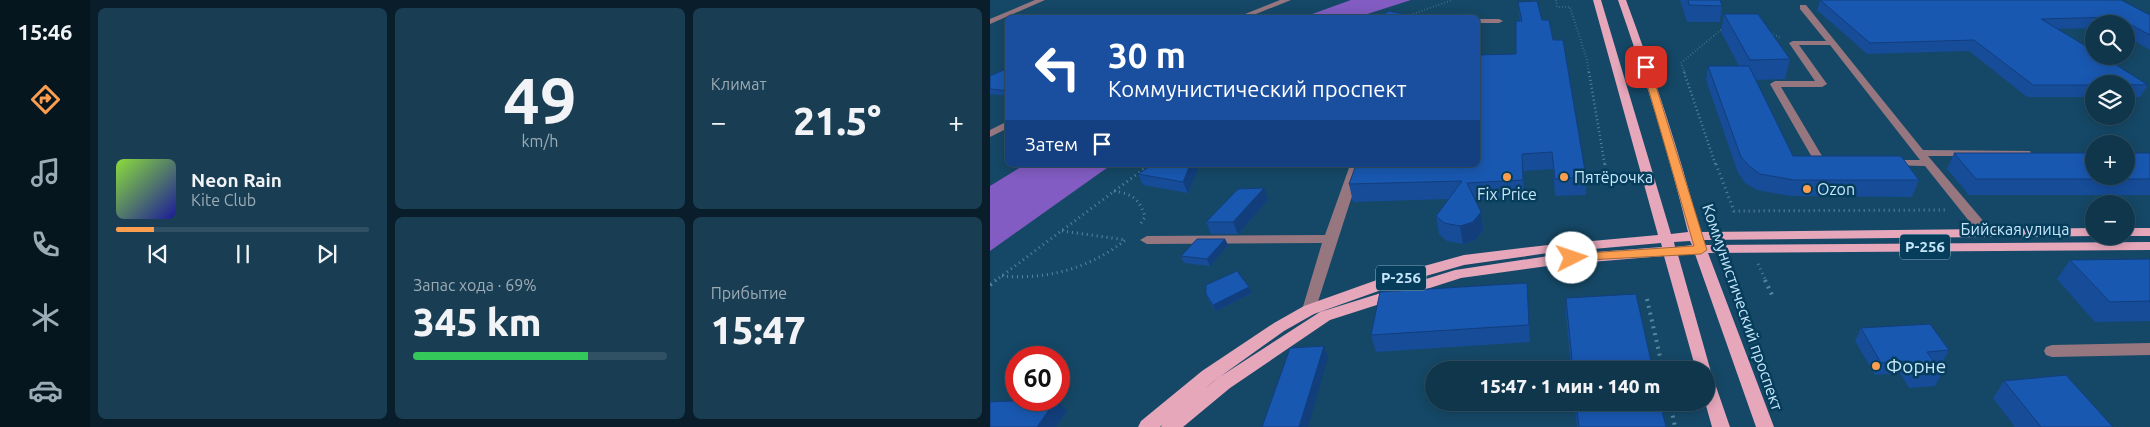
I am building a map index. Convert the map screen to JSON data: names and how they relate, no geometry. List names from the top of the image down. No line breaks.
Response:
{"streets":{"main road":["Бийская улица","Р-256","Коммунистический проспект"]},"crossings":[["Бийская улица","Р-256"],["Бийская улица","Коммунистический проспект"],["Р-256","Коммунистический проспект"]],"places":["Fix Price","Пятёрочка","Ozon","Форне"],"page":{"tabs":"15:46","tile":[["49","km/h"],"Климат",["Запас хода · 69%","345 km"],["Прибытие","15:47"]],"map_buttons":["+","−"],"turn":["30 m","Коммунистический проспект"],"heat":["−","21.5°","+"],"then":"Затем","song":["Neon Rain","Kite Club"],"limit":"60","trip":"15:47 · 1 мин · 140 m"}}
